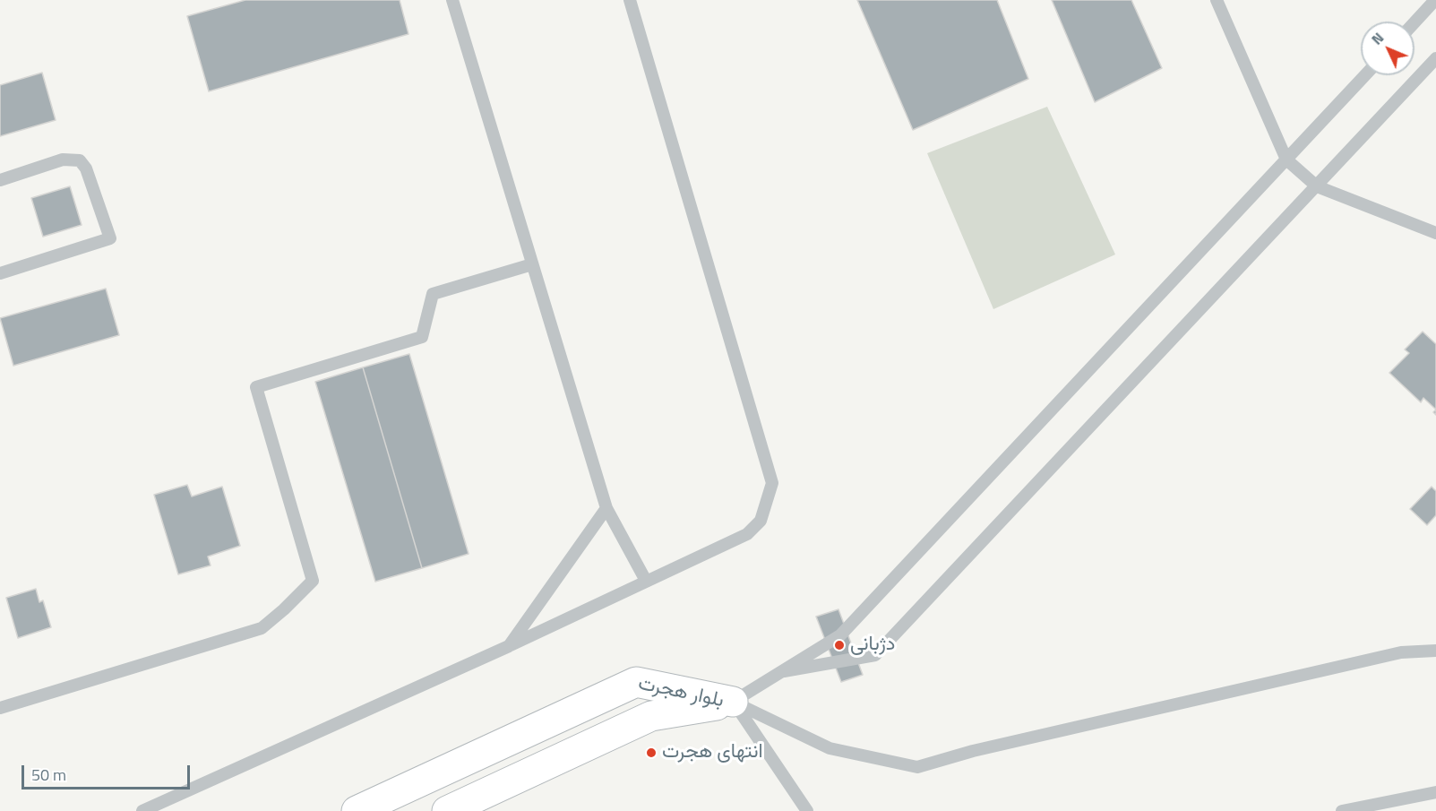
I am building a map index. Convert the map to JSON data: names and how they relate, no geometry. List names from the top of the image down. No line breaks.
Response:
{"streets":{"main road":["بلوار هجرت"]},"places":["دژبانی","انتهای هجرت"],"scale_bar":"50 m","north":"top left"}
